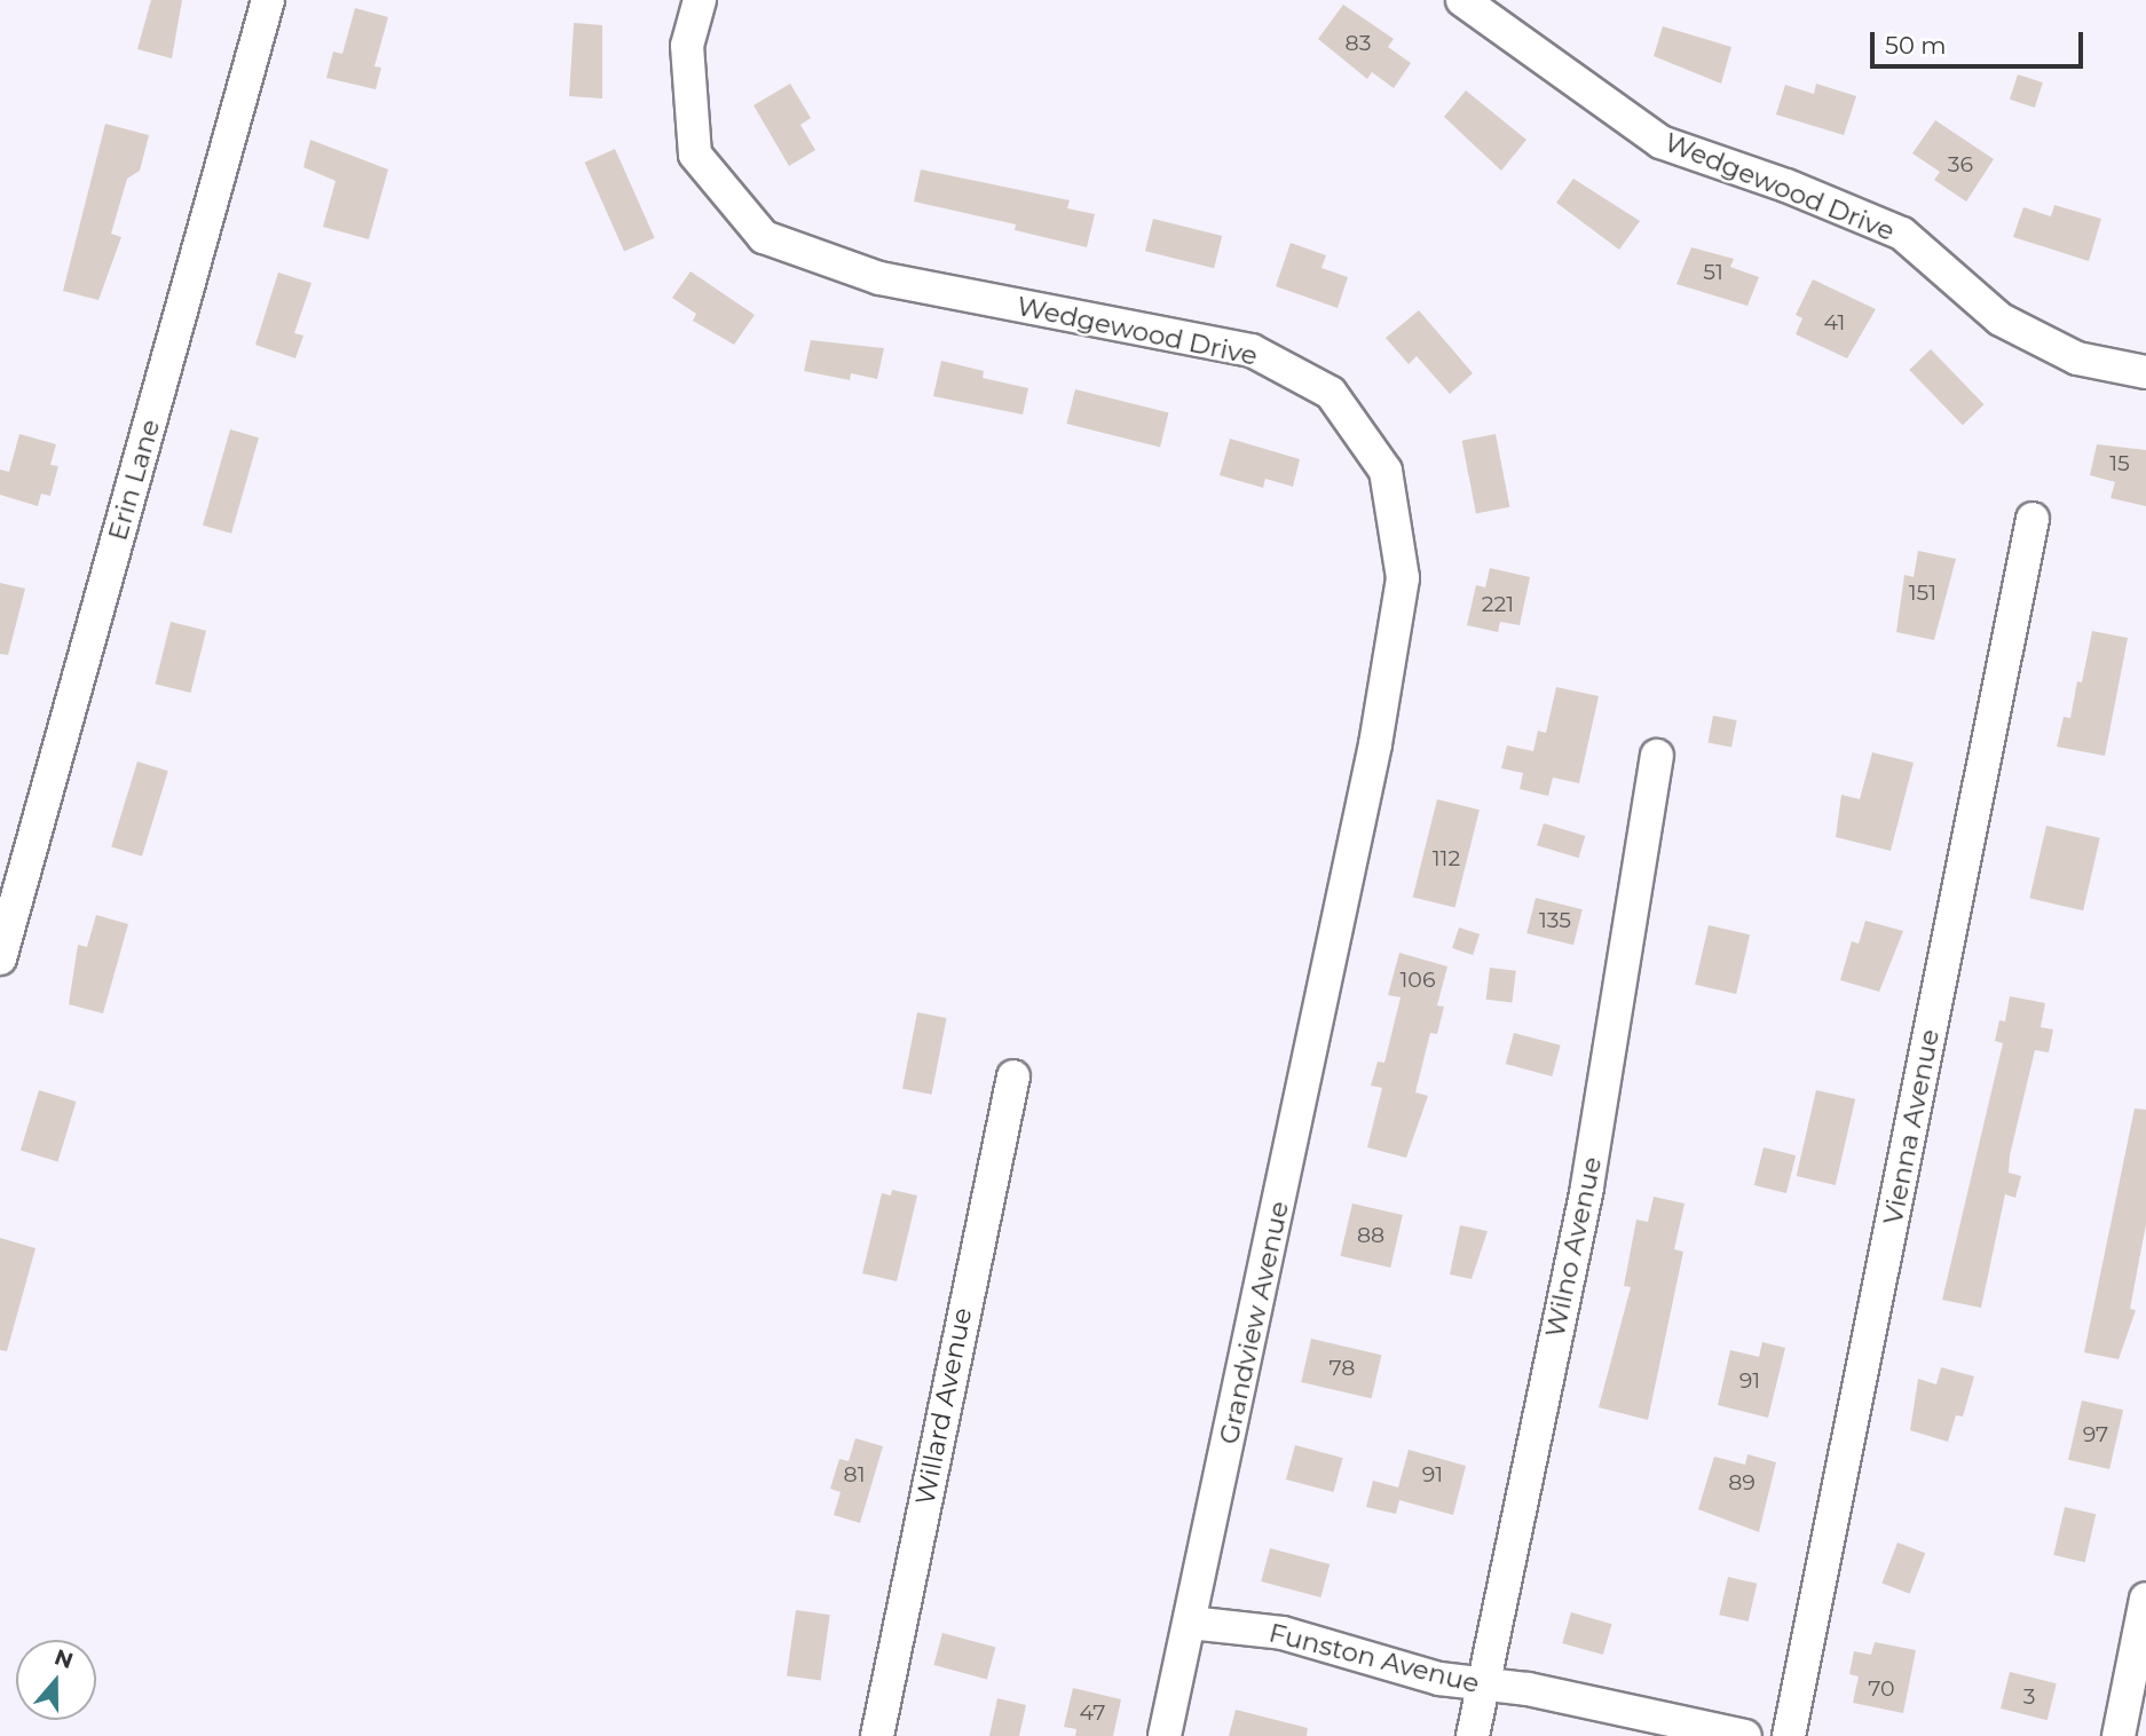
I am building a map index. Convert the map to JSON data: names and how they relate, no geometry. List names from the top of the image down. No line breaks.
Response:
{"streets":{"street":["Wedgewood Drive","Erin Lane","Vienna Avenue","Wilno Avenue","Grandview Avenue","Willard Avenue","Funston Avenue"]},"crossings":[["Wedgewood Drive","Grandview Avenue"],["Wilno Avenue","Funston Avenue"],["Grandview Avenue","Funston Avenue"]],"house_numbers":["83","36","51","41","15","151","221","112","135","106","88","78","91","97","81","91","89","70","3","47"],"scale_bar":"50 m","north":"top"}
